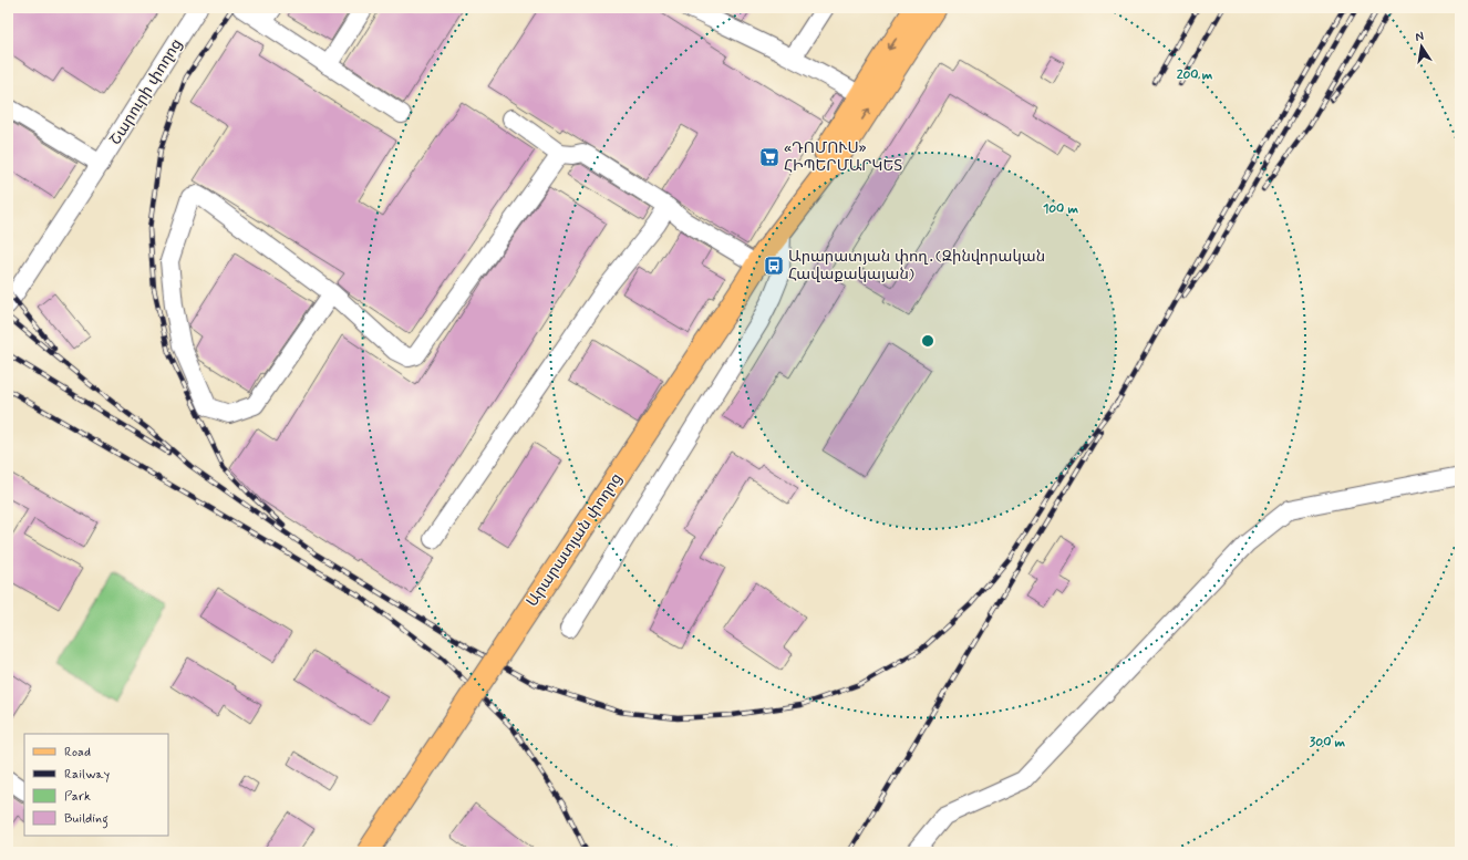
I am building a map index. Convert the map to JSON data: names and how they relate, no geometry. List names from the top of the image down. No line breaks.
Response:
{"streets":{"main road":["Արարատյան փողոց"],"street":["Շարուրի փողոց"]},"places":{"supermarket":["«ԴՈՄՈՒՍ» ՀԻՊԵՐՄԱՐԿԵՏ"],"bus stop":["Արարատյան փող․(Զինվորական Հավաքակայան)"]},"legend":["Road","Railway","Park","Building"],"north":"top","rings":["200 m","100 m","300 m"]}
